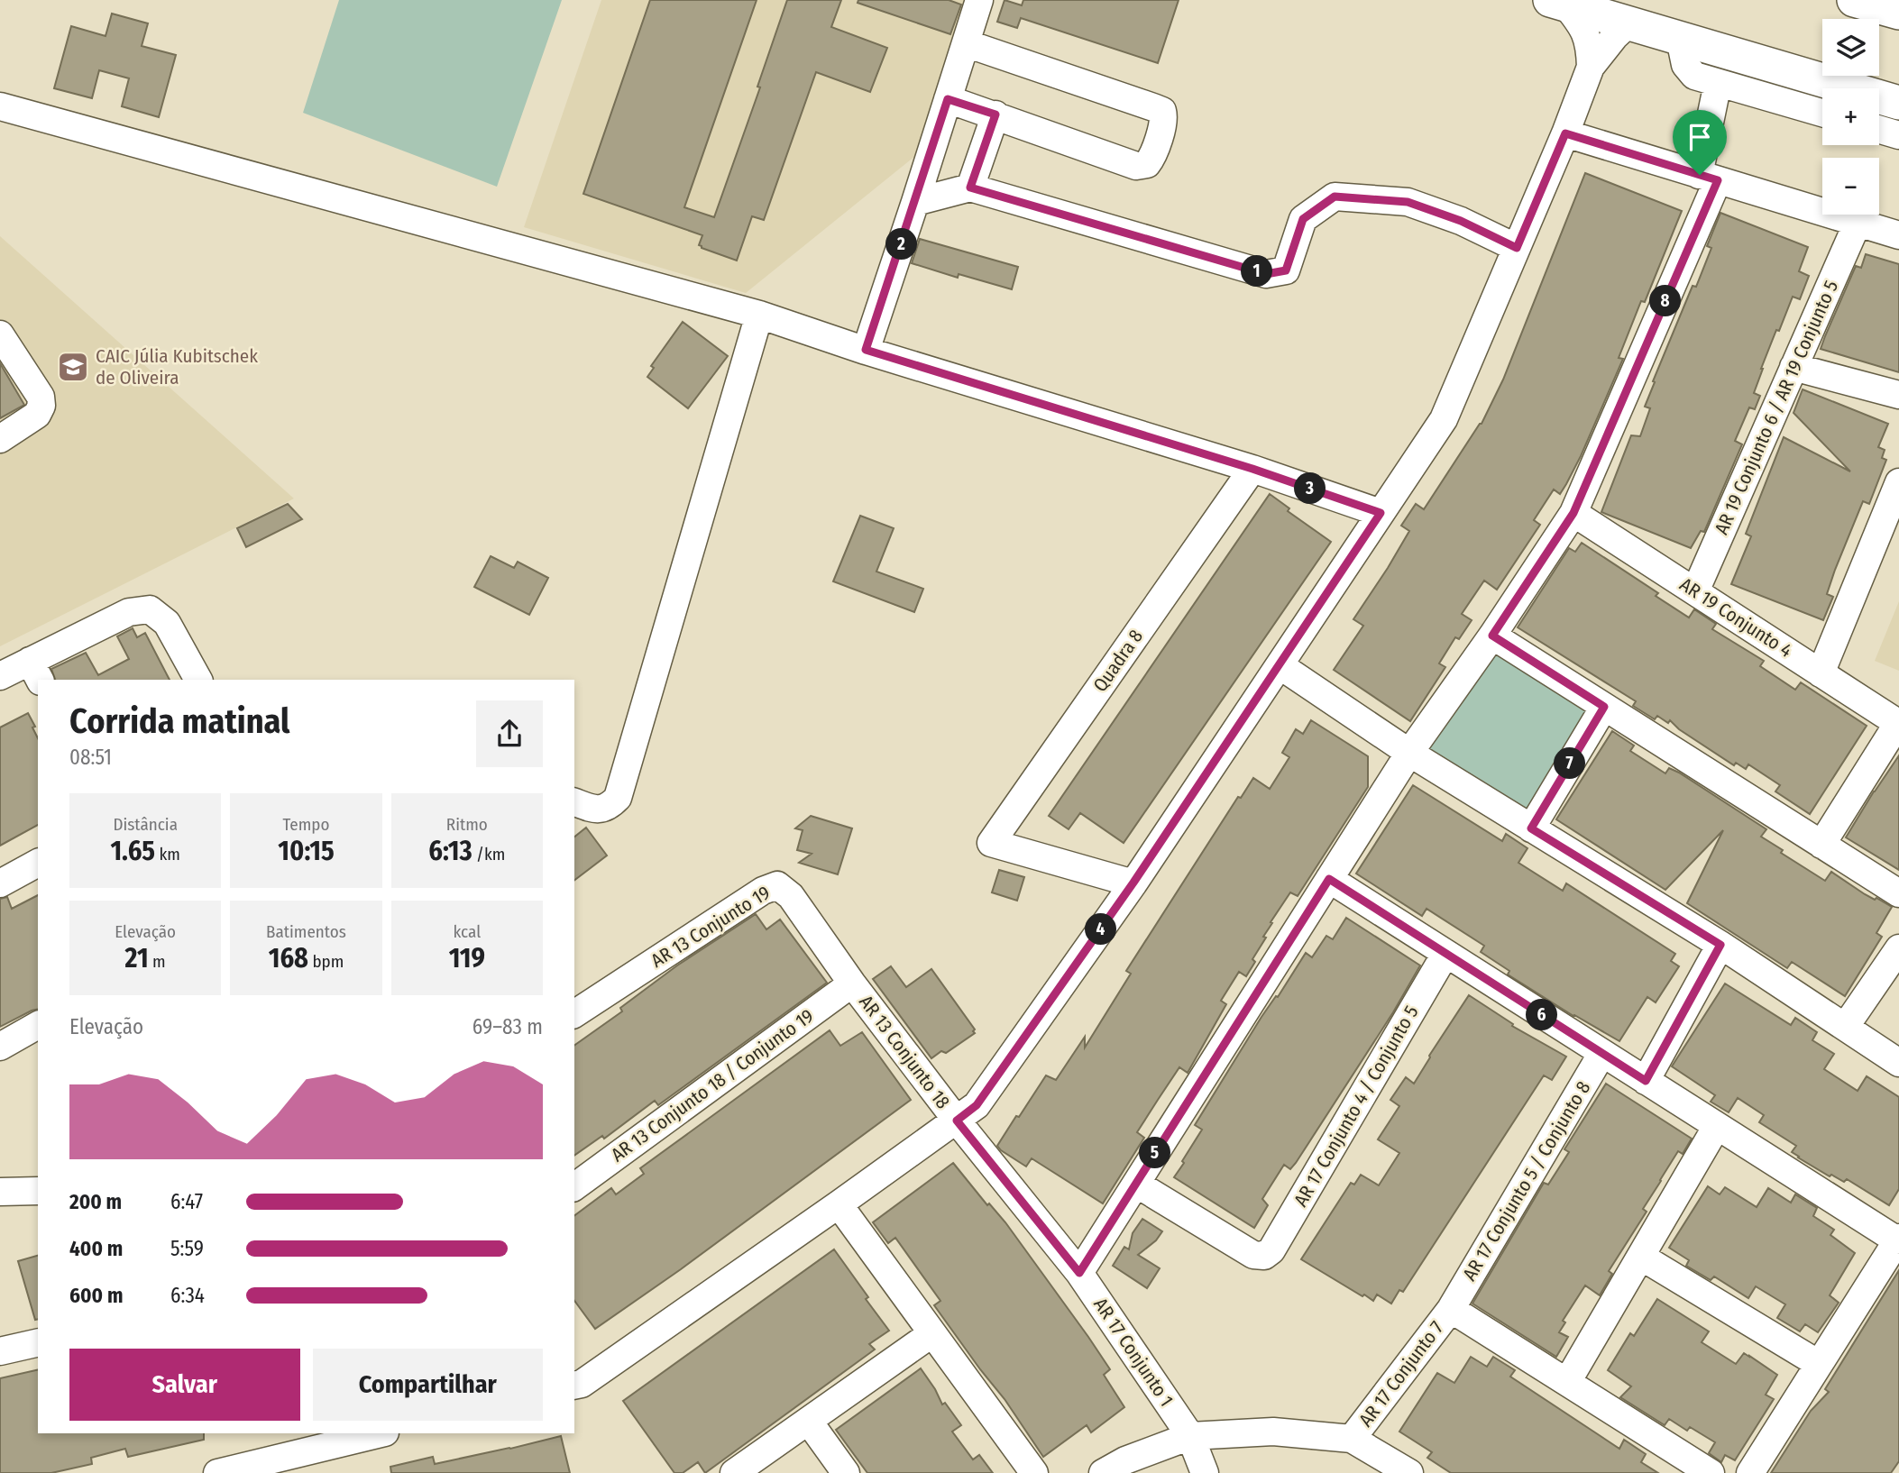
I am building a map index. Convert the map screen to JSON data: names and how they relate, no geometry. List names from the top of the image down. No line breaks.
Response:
{"streets":{"street":["AR 19 Conjunto 6 / AR 19 Conjunto 5","AR 19 Conjunto 4","Quadra 8","AR 13 Conjunto 19","AR 13 Conjunto 18","AR 13 Conjunto 18 / Conjunto 19","AR 17 Conjunto 4 / Conjunto 5","AR 17 Conjunto 5 / Conjunto 8","AR 17 Conjunto 1","AR 17 Conjunto 7"]},"crossings":[["AR 19 Conjunto 6 / AR 19 Conjunto 5","AR 19 Conjunto 4"],["AR 13 Conjunto 19","AR 13 Conjunto 18"],["AR 13 Conjunto 19","AR 13 Conjunto 18 / Conjunto 19"],["AR 13 Conjunto 18","AR 13 Conjunto 18 / Conjunto 19"],["AR 13 Conjunto 18","AR 17 Conjunto 1"],["AR 17 Conjunto 5 / Conjunto 8","AR 17 Conjunto 7"]],"places":{"school or university":["CAIC Júlia Kubitschek de Oliveira"]},"page":{"map_buttons":["+","−"],"pins":["2","1","8","3","7","4","6","5"],"heading":["Corrida matinal","08:51"],"stats":[["Distância","1.65 km"],["Tempo","10:15"],["Ritmo","6:13 /km"],["Elevação","21 m"],["Batimentos","168 bpm"],["kcal","119"]],"chart":["Elevação","69–83 m"],"list":[{"name":"200 m","note":"6:47"},{"name":"400 m","note":"5:59"},{"name":"600 m","note":"6:34"}],"buttons":["Salvar","Compartilhar"]}}
